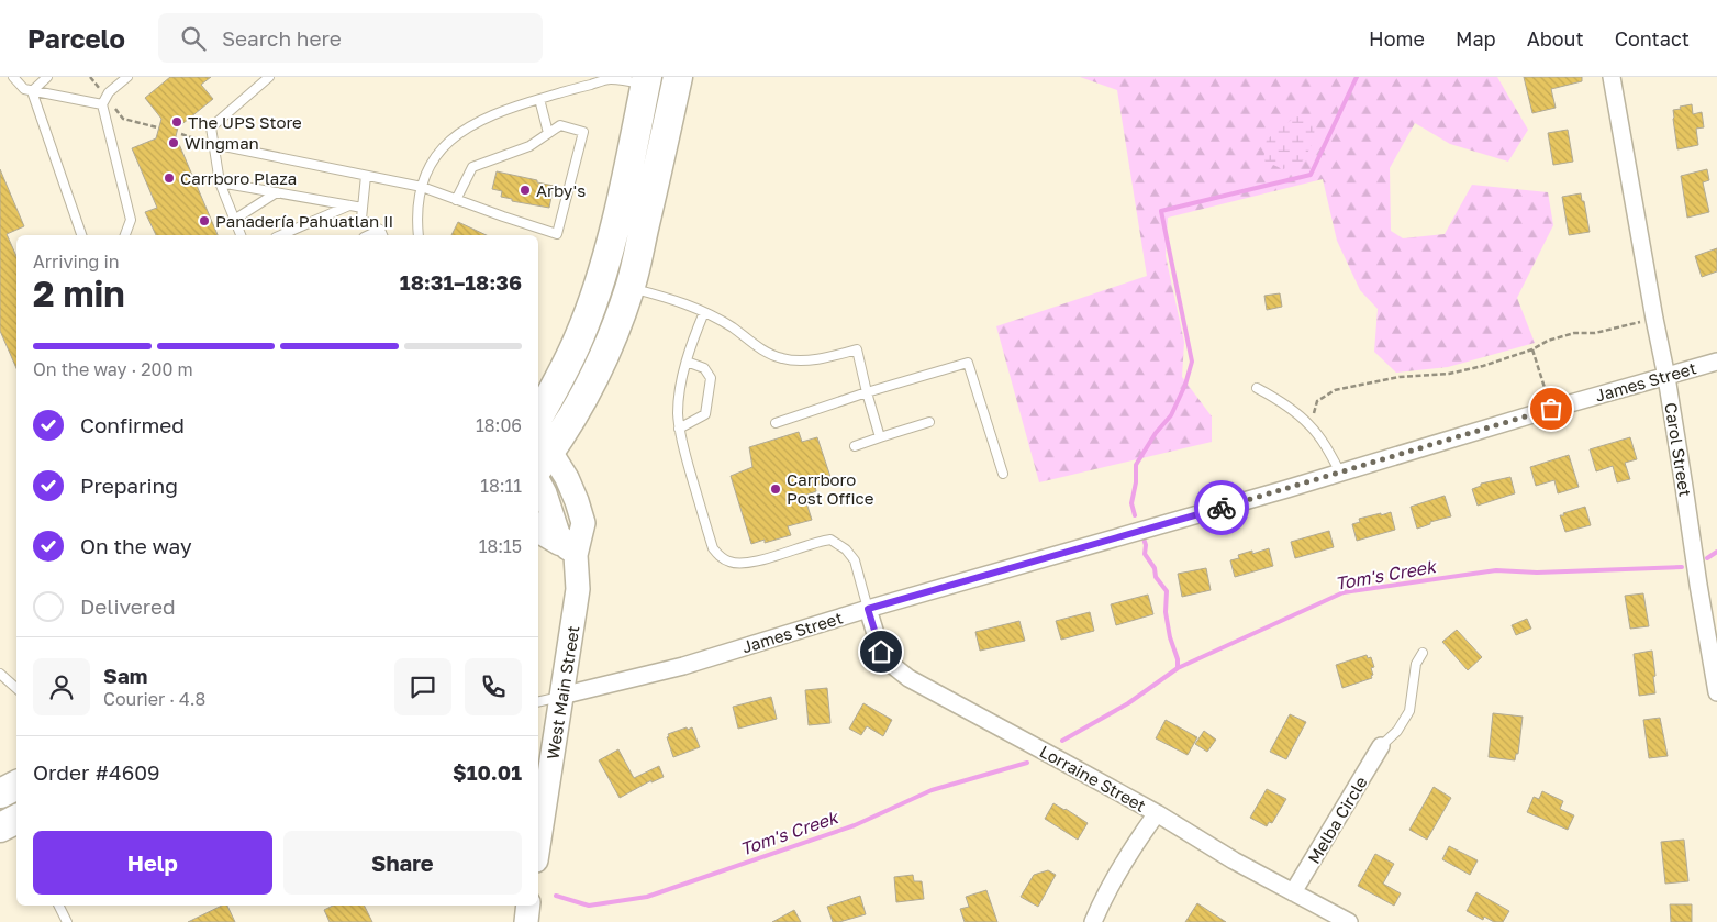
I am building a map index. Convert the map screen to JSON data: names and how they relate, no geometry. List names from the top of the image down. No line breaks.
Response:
{"streets":{"main road":["West Main Street"],"street":["James Street","Carol Street","Lorraine Street","Melba Circle"]},"crossings":[["James Street","Carol Street"],["James Street","West Main Street"],["James Street","Lorraine Street"],["Lorraine Street","Melba Circle"]],"water":["Tom's Creek"],"places":["The UPS Store","Wingman","Carrboro Plaza","Arby's","Panadería Pahuatlan II","Carrboro Post Office"],"page":{"header":"Parcelo","search":"Search here","nav":["Home","Map","About","Contact"],"heading":["2 min","Arriving in","18:31–18:36"],"panel":["Sam","Courier · 4.8","Order #4609","$10.01"],"bar":"On the way · 200 m","list":[["Confirmed","18:06"],["Preparing","18:11"],["On the way","18:15"],"Delivered"],"buttons":["Help","Share"]}}
